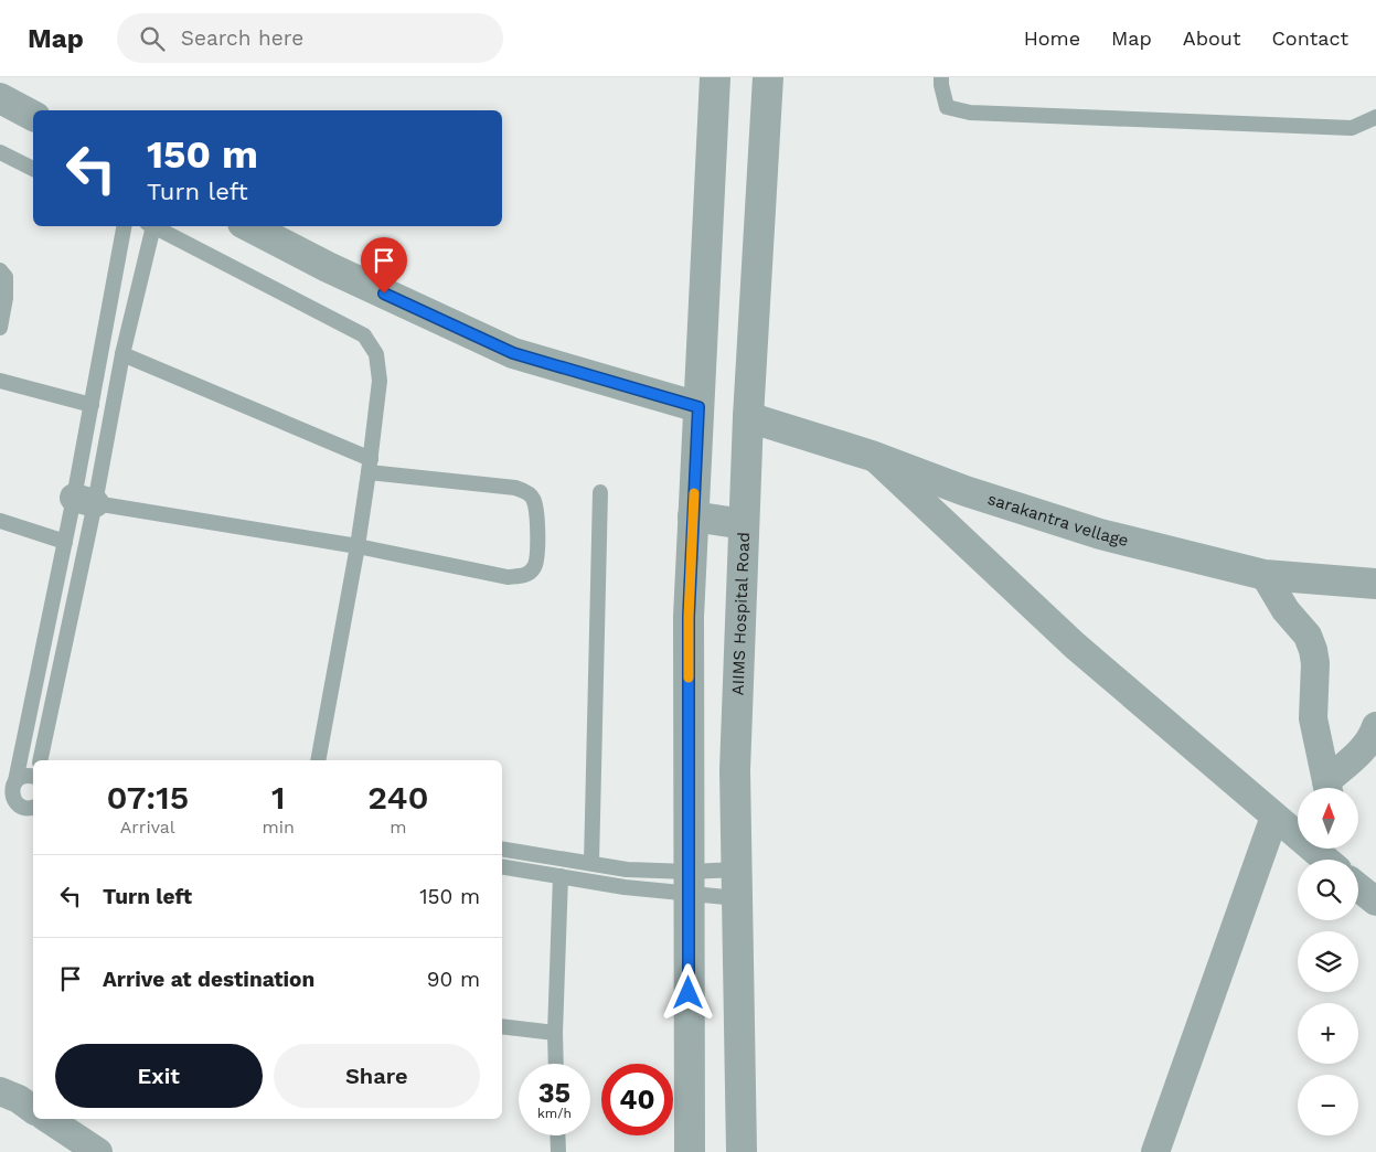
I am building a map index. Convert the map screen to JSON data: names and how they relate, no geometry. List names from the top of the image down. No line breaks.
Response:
{"streets":{"street":["sarakantra vellage","AIIMS Hospital Road"]},"crossings":[["sarakantra vellage","AIIMS Hospital Road"]],"north":"top","page":{"header":"Map","search":"Search here","nav":["Home","Map","About","Contact"],"turn":["150 m","Turn left"],"eta":["07:15","Arrival","1","min","240","m"],"map_buttons":["+","−"],"list":[{"name":"Turn left","value":"150 m"},{"name":"Arrive at destination","value":"90 m"}],"buttons":["Exit","Share"],"speed":"35 km/h","limit":"40"}}
